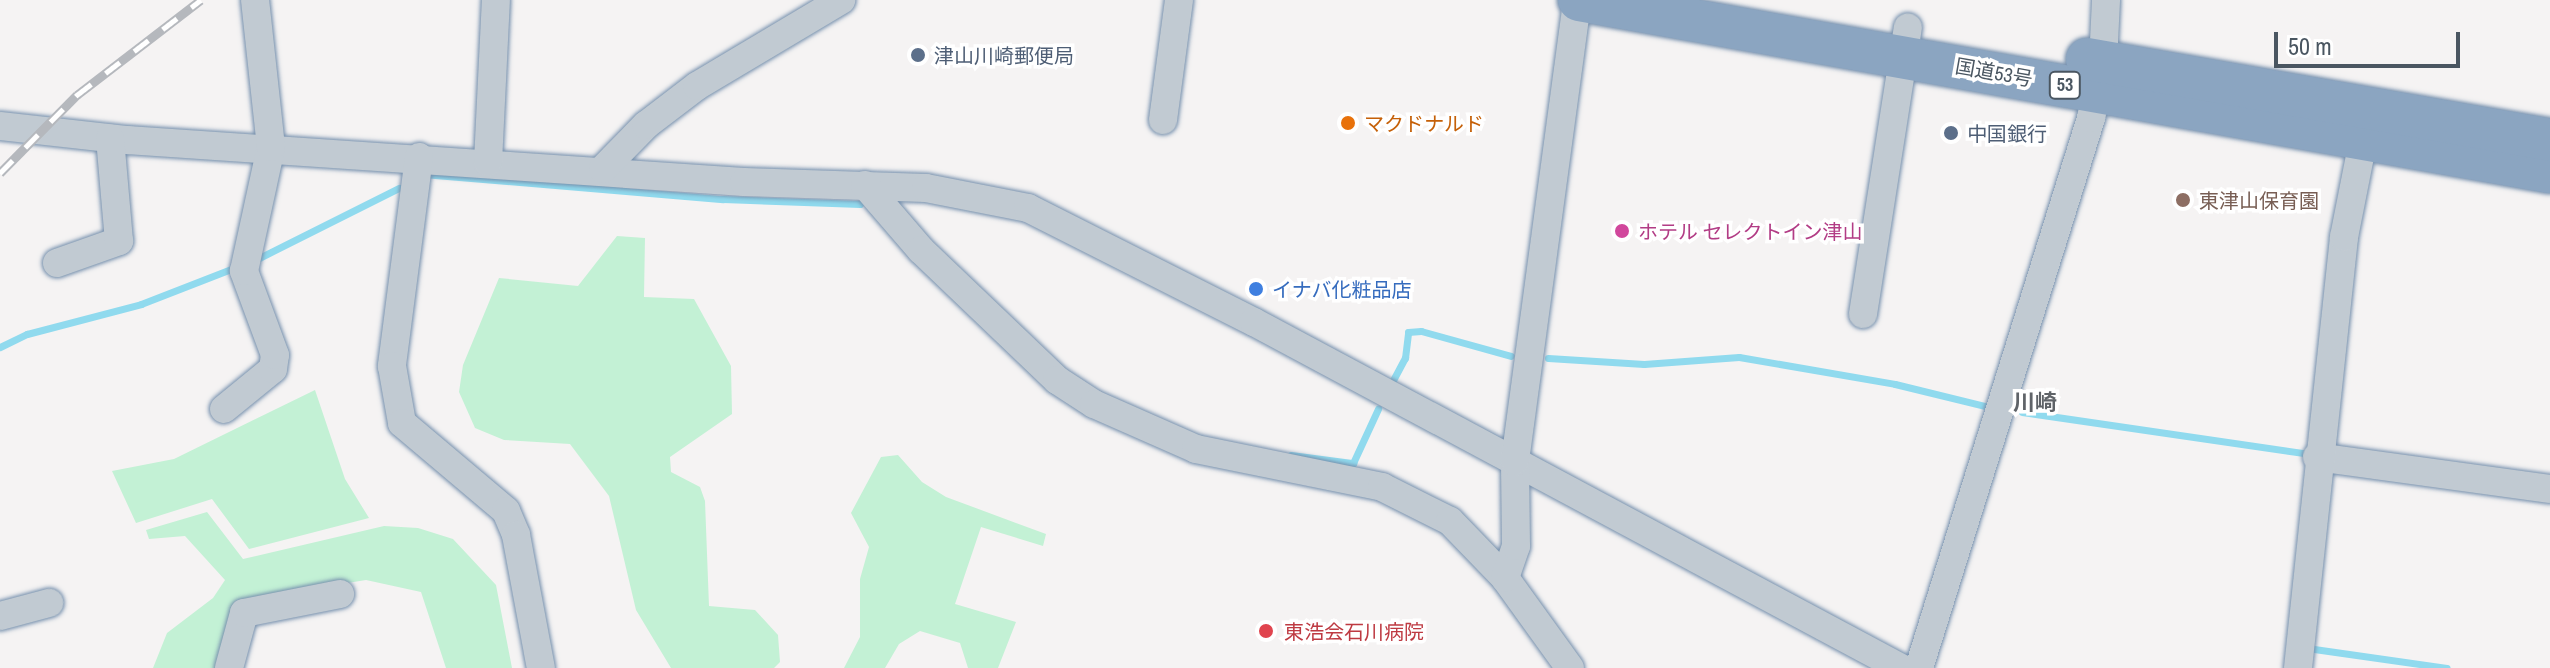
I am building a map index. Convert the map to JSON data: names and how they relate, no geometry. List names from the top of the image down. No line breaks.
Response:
{"streets":{"highway":["国道53号","53"]},"districts":["川崎"],"places":["津山川崎郵便局","マクドナルド","中国銀行","東津山保育園","ホテル セレクトイン津山","イナバ化粧品店","東浩会石川病院"],"scale_bar":"50 m"}
